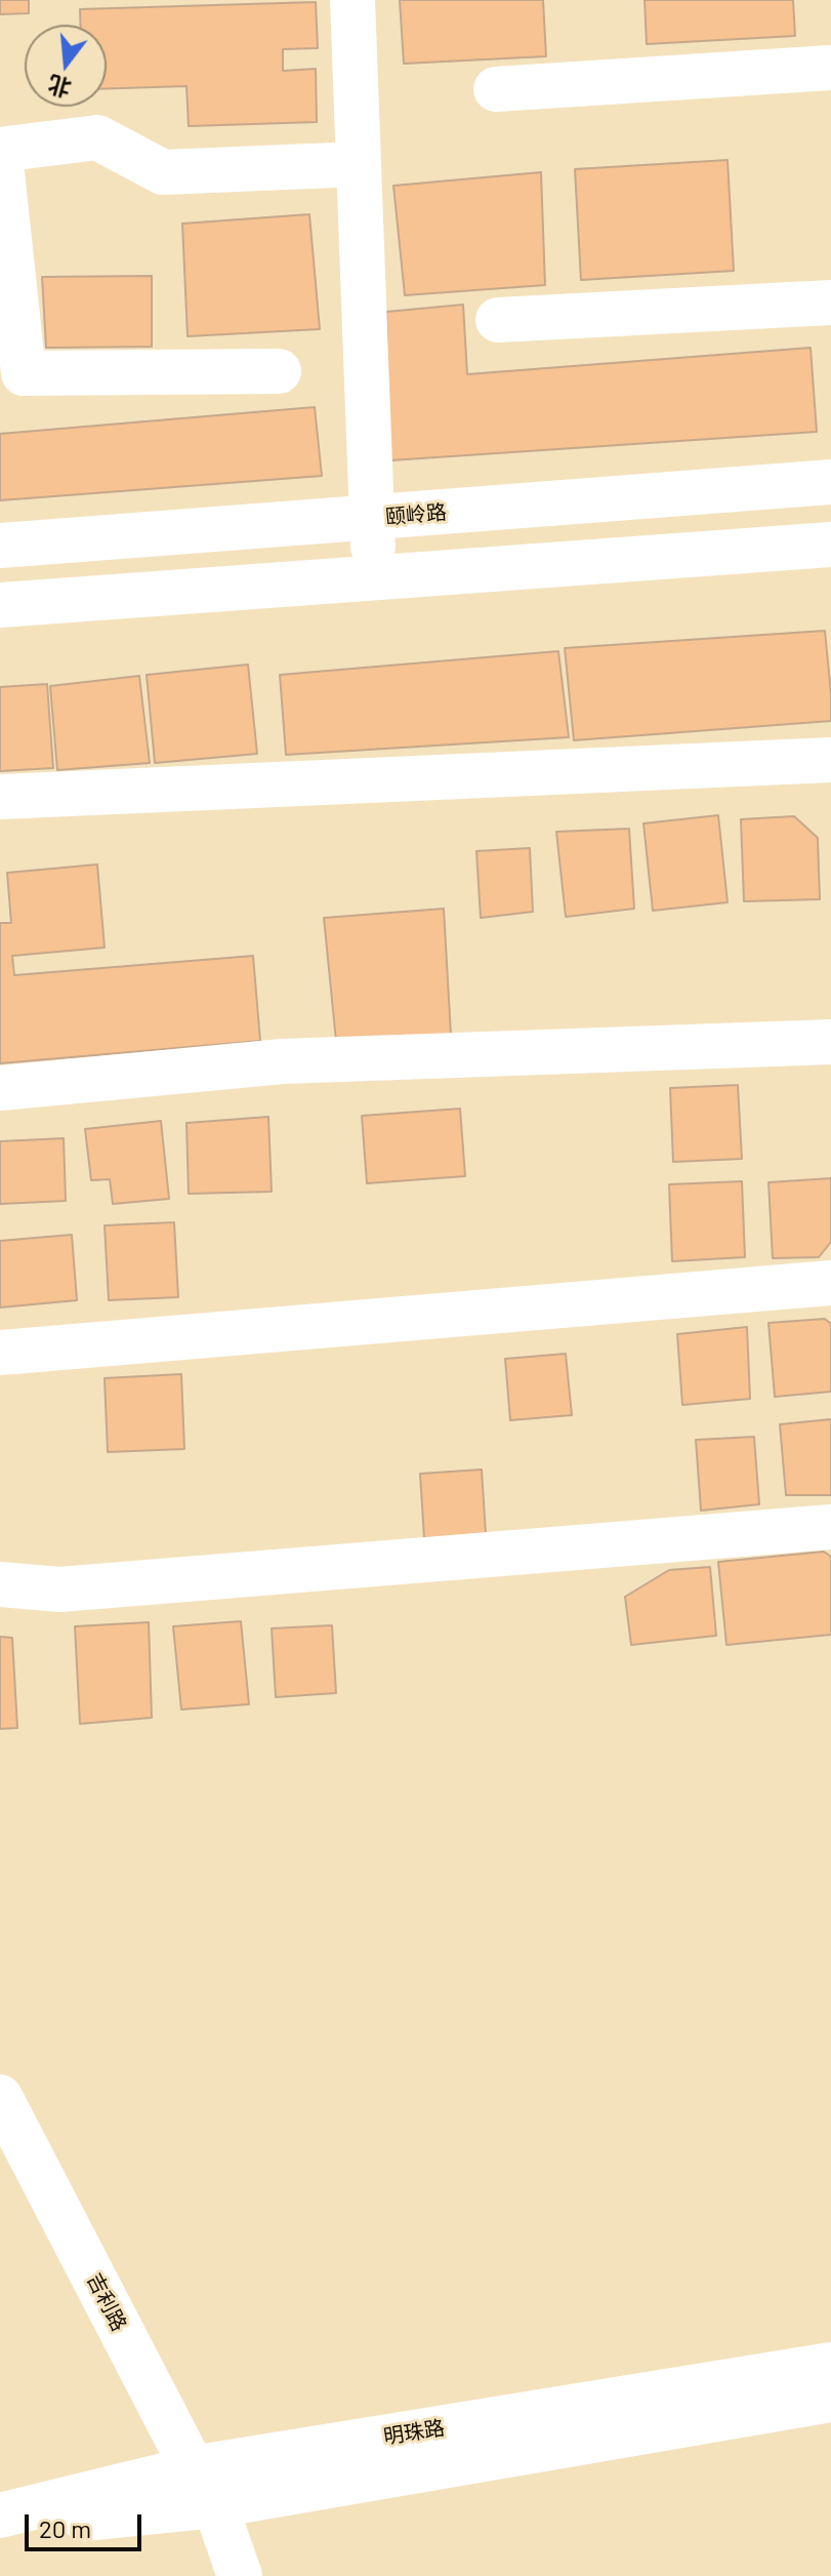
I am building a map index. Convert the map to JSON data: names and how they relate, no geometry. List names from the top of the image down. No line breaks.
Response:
{"streets":{"street":["颐岭路","吉利路","明珠路"]},"crossings":[["吉利路","明珠路"]],"scale_bar":"20 m","north":"bottom"}
